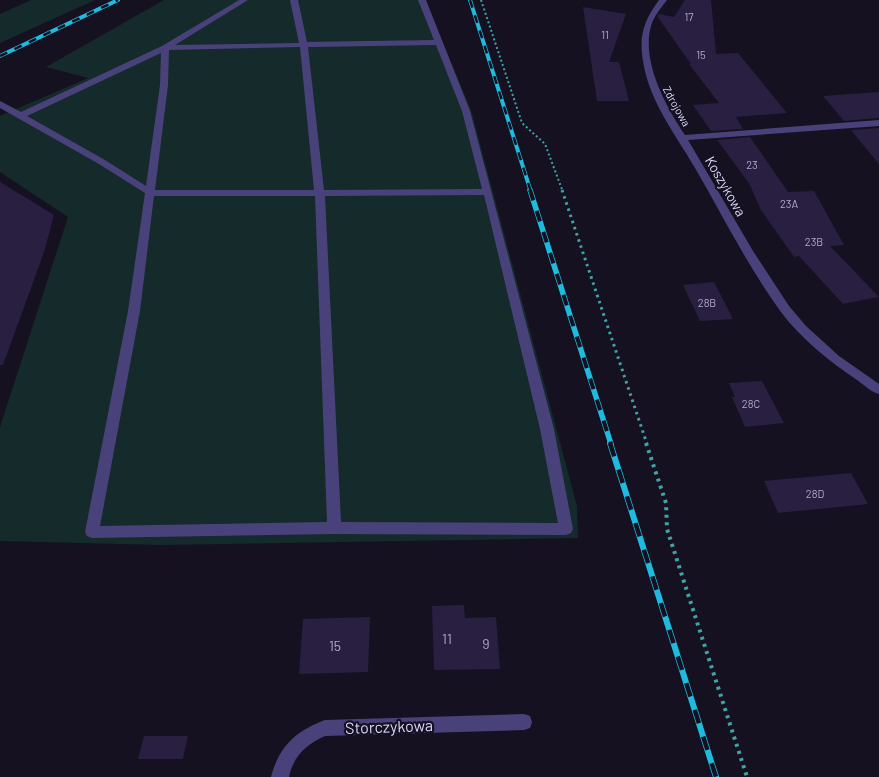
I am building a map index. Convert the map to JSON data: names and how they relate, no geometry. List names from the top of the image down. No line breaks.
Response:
{"streets":{"street":["Zdrojowa","Koszykowa","Storczykowa"]},"crossings":[["Zdrojowa","Koszykowa"]],"house_numbers":["17","11","15","23","23A","23B","28B","28C","28D","11","9","15"]}
